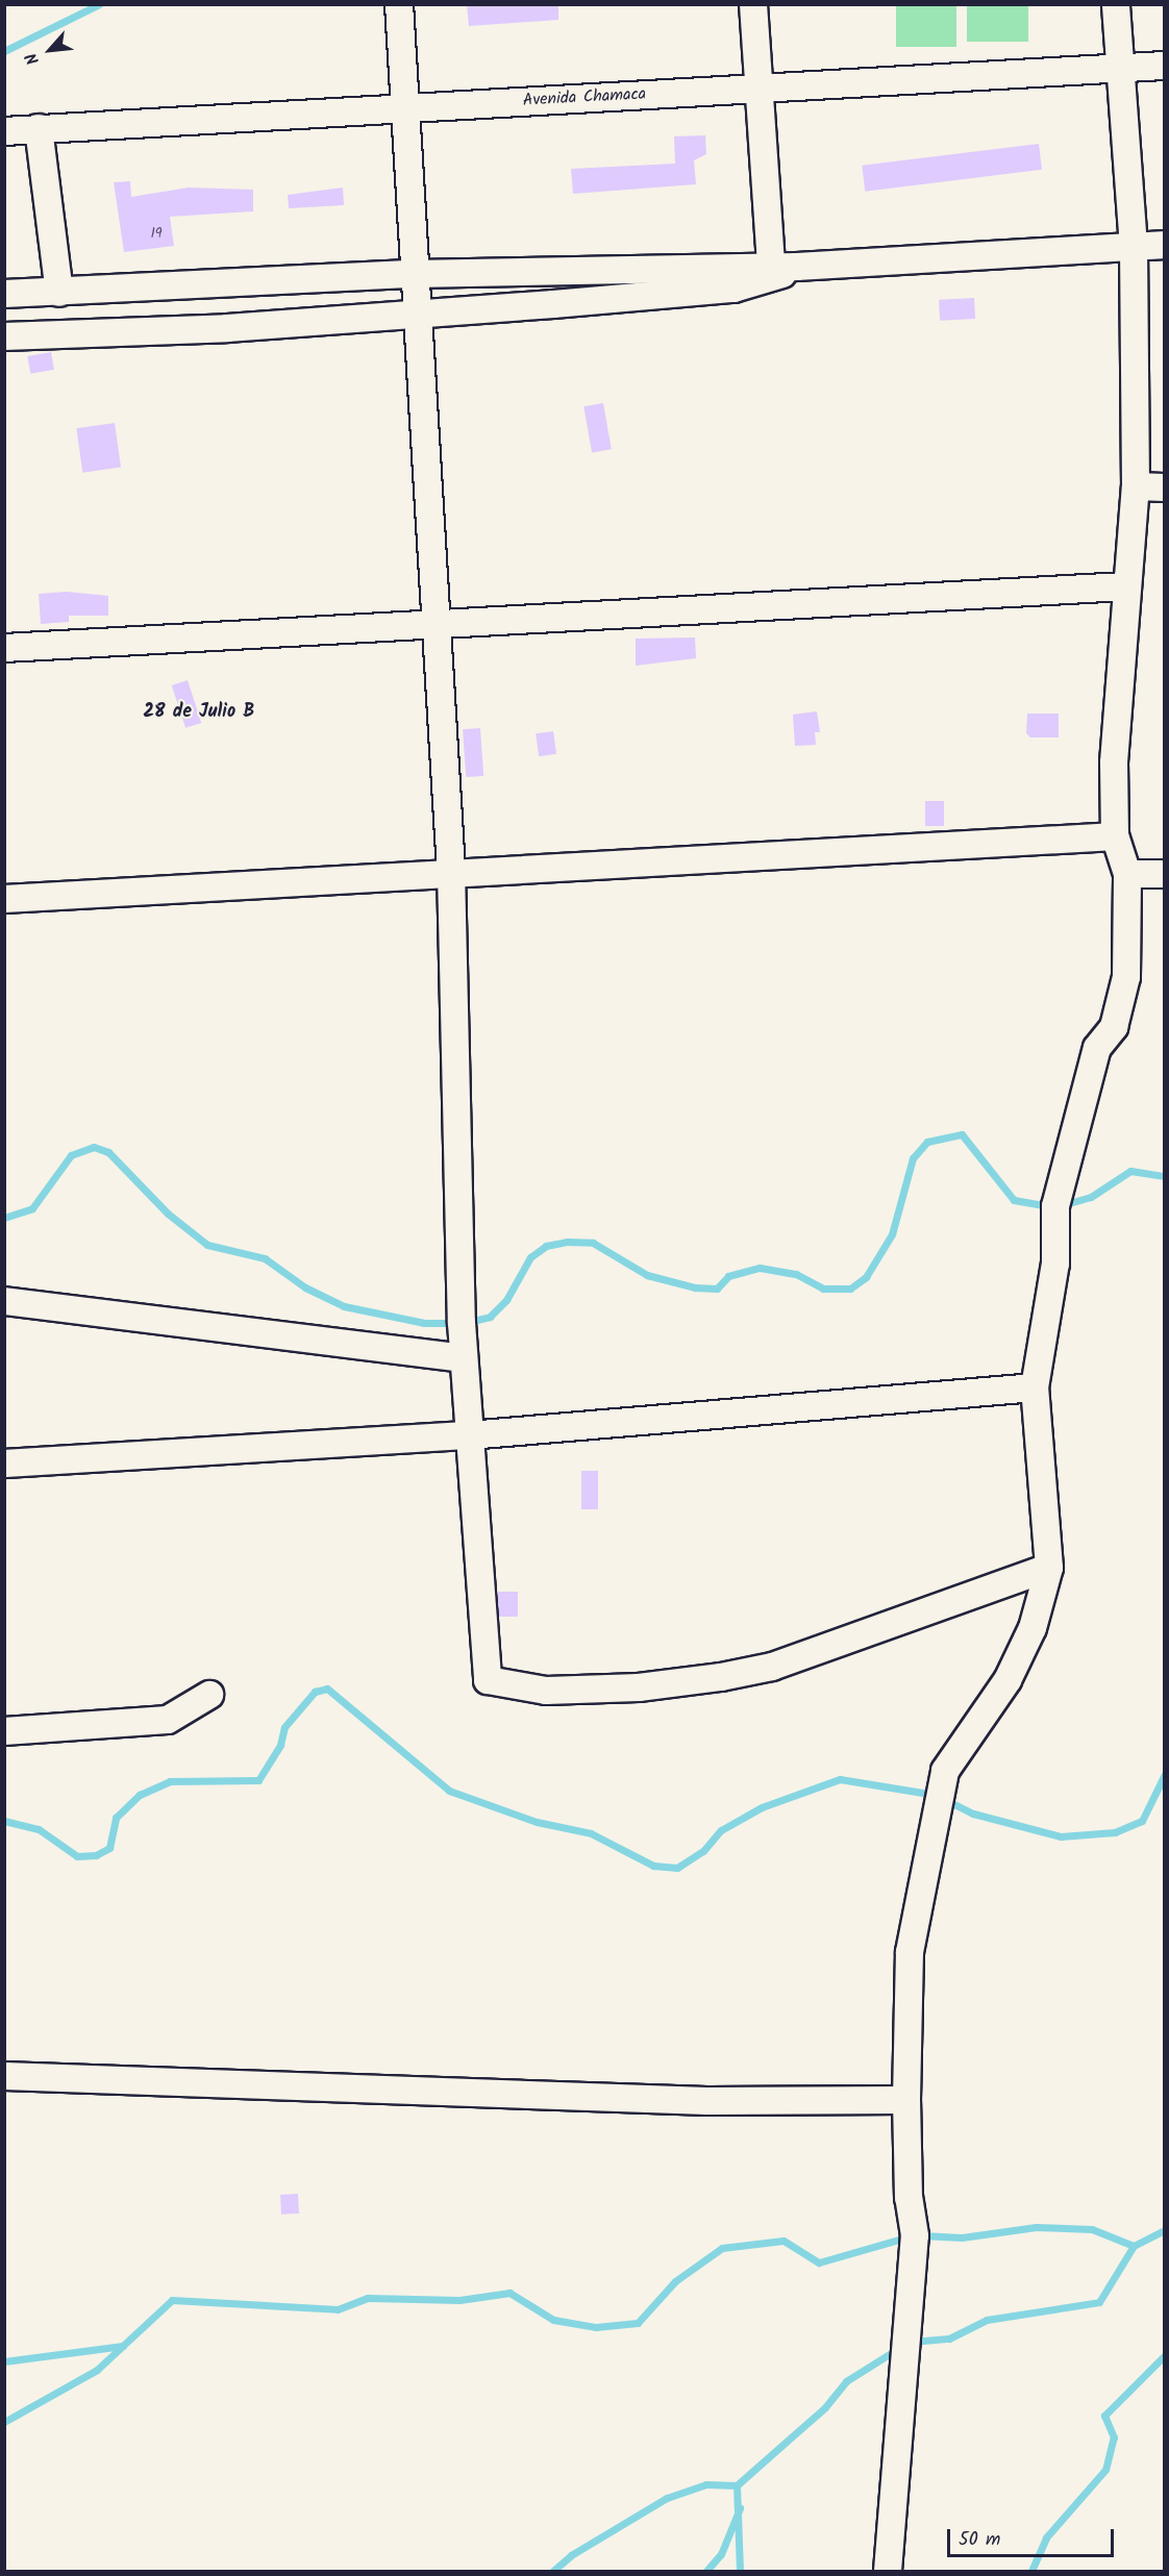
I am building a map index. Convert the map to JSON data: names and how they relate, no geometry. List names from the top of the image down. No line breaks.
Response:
{"streets":{"street":["Avenida Chamaca"]},"districts":["28 de Julio B"],"house_numbers":["19"],"scale_bar":"50 m","north":"bottom left"}
